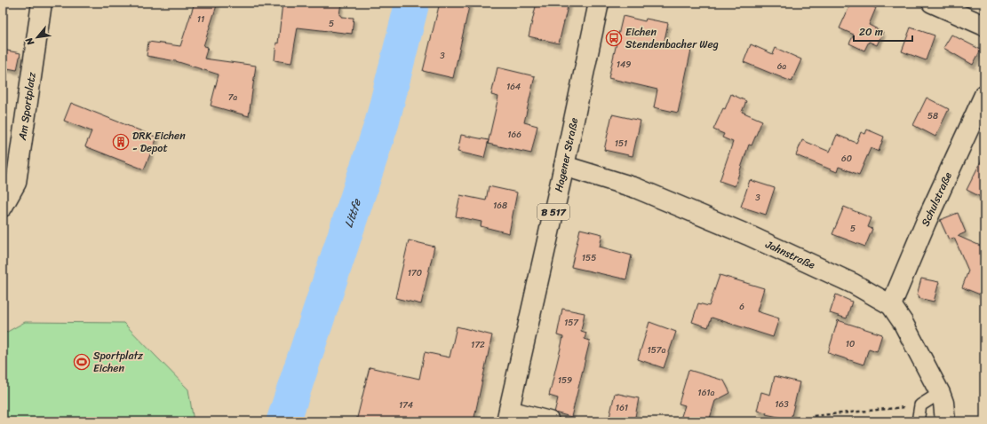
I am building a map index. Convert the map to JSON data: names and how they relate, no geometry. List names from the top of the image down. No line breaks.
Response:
{"streets":{"street":["Am Sportplatz","Hagener Straße","Schulstraße","B 517","Jahnstraße"]},"crossings":[["Hagener Straße","Jahnstraße"],["Schulstraße","Jahnstraße"]],"water":["Littfe"],"places":{"bus stop":["Eichen Stendenbacher Weg"],"building":["DRK Eichen - Depot"],"sports":["Sportplatz Eichen"]},"house_numbers":["11","5","3","149","6a","164","7a","58","166","151","60","3","168","5","155","170","6","157","10","172","157a","159","161a","163","174","161"],"scale_bar":"20 m","north":"bottom left"}
